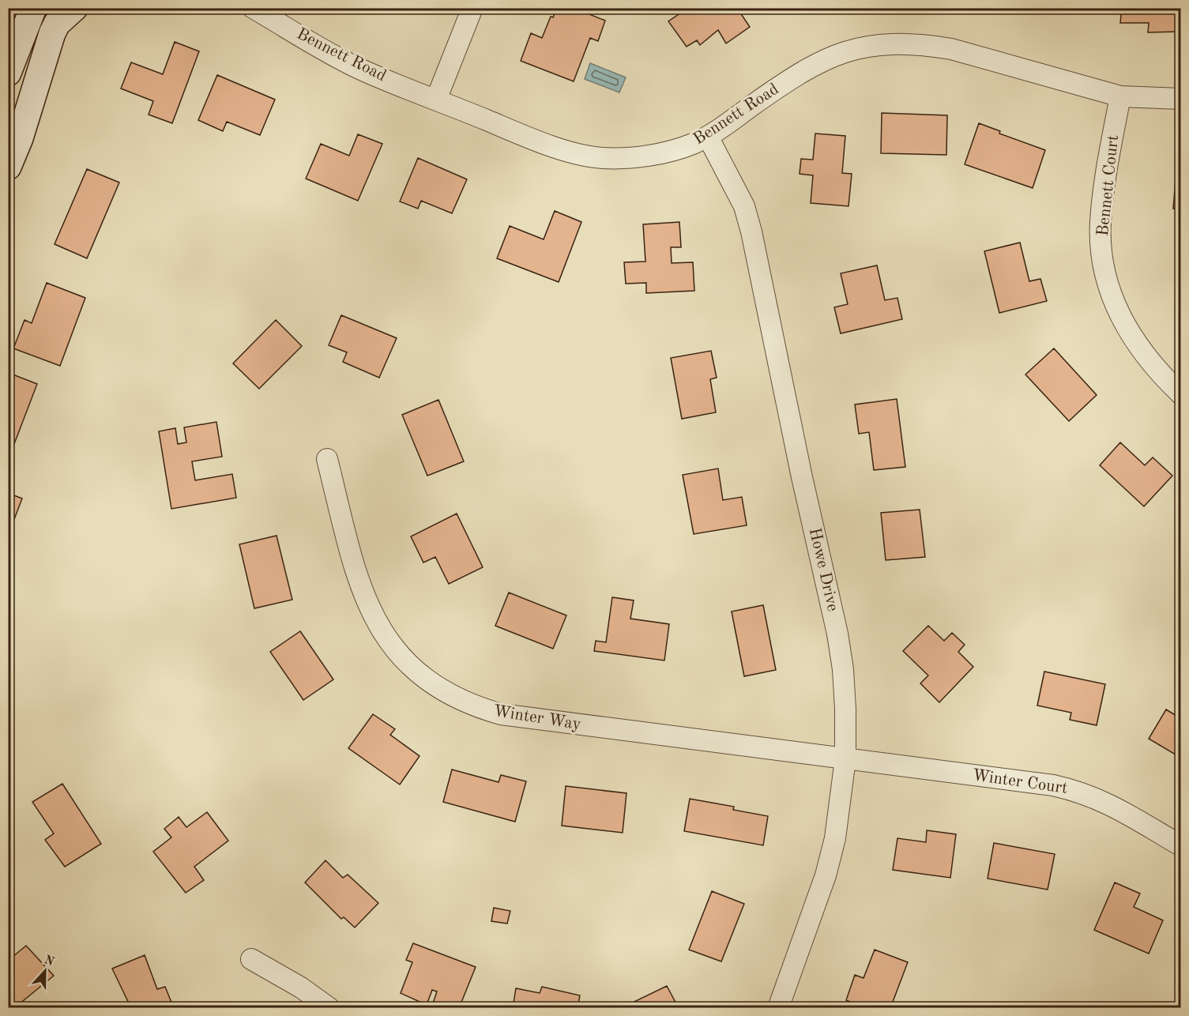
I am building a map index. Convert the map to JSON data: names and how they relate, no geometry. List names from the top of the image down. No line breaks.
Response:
{"streets":{"street":["Bennett Road","Bennett Court","Howe Drive","Winter Way","Winter Court"]},"crossings":[["Bennett Road","Bennett Court"],["Bennett Road","Howe Drive"],["Howe Drive","Winter Way"],["Howe Drive","Winter Court"],["Winter Way","Winter Court"]],"north":"top"}
